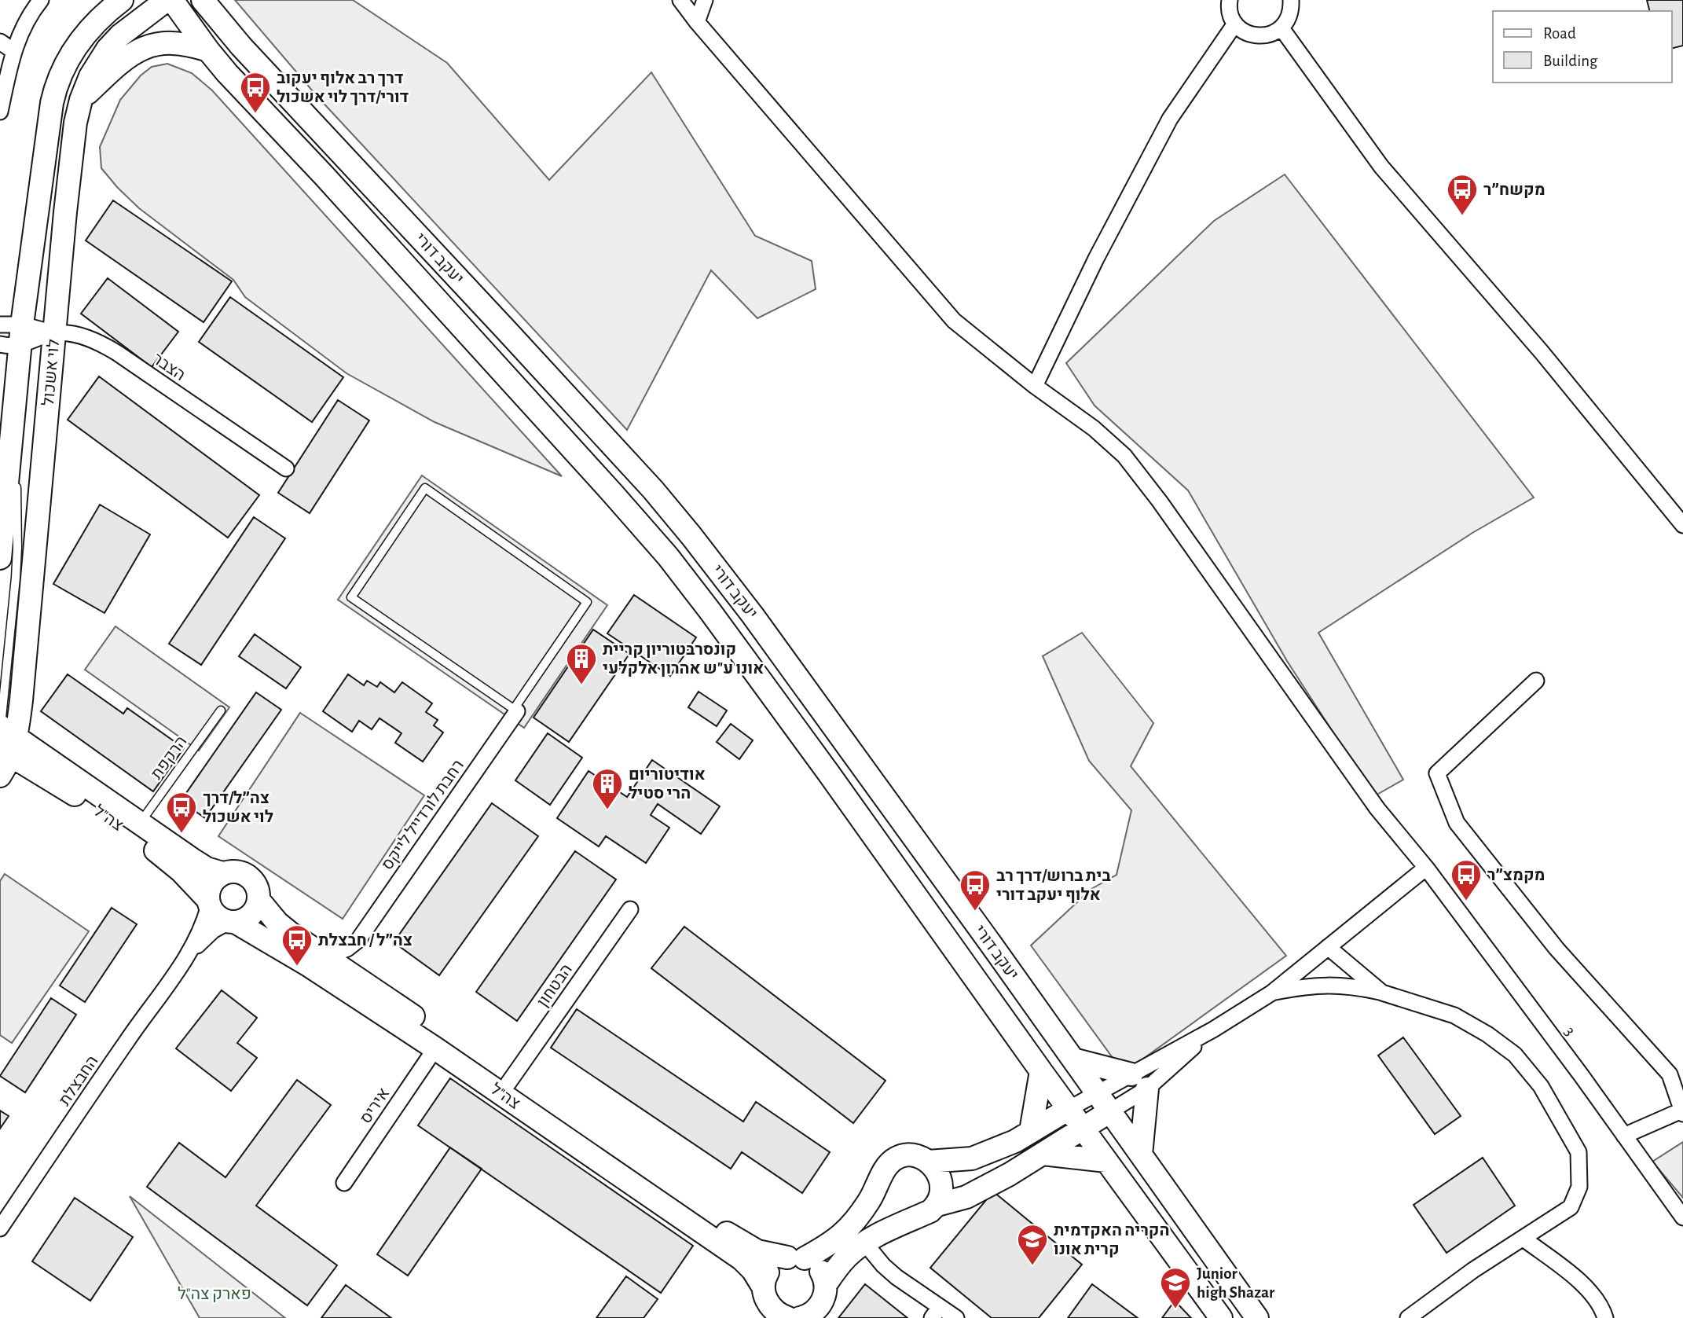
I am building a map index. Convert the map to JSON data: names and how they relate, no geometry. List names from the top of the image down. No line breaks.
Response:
{"streets":{"main road":["יעקב דורי","לוי אשכול","צה\"ל"],"street":["הצבר","רחבת לורדייל לייקס","הבטחון","3","החבצלת","איריס"],"lane":["הרקפת"]},"crossings":[["הצבר","לוי אשכול"],["לוי אשכול","צה\"ל"],["הרקפת","צה\"ל"],["רחבת לורדייל לייקס","צה\"ל"],["צה\"ל","הבטחון"],["צה\"ל","איריס"]],"parks":["פארק צה\"ל"],"places":{"bus stop":["דרך רב אלוף יעקוב דורי/דרך לוי אשכול","מקשח״ר","צה״ל/דרך לוי אשכול","מקמצ״ר","בית ברוש/דרך רב אלוף יעקב דורי","צה״ל / חבצלת"],"building":["קונסרבטוריון קריית אונו ע\"ש אהרון אלקלעי","אודיטוריום הרי סטיל"],"school or university":["הקריה האקדמית קרית אונו","Junior high Shazar"]},"legend":["Road","Building"]}
